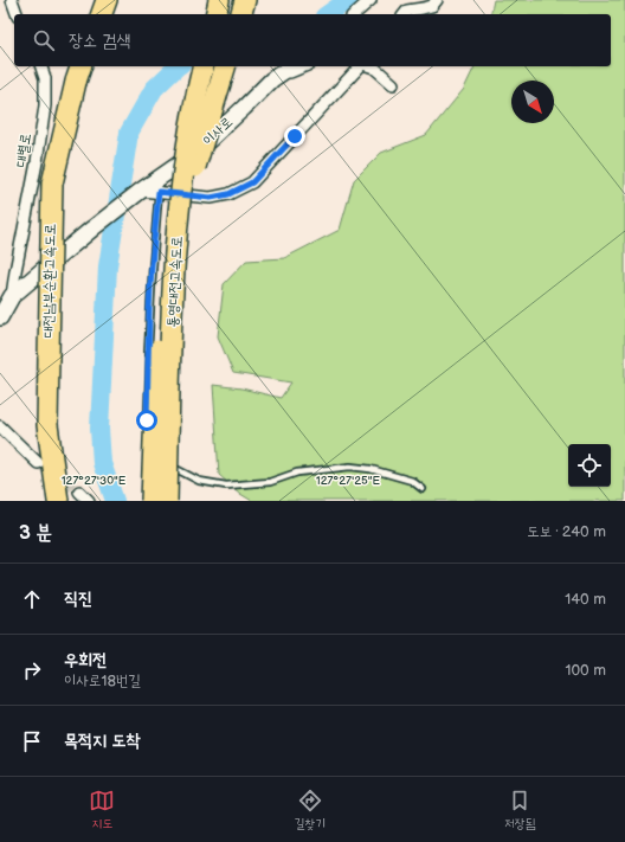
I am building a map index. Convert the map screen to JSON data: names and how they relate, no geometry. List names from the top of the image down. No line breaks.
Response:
{"streets":{"highway":["대전남부순환고속도로","통영대전고속도로"],"street":["이사로","대별로"]},"crossings":[["이사로","대별로"]],"north":"bottom right","page":{"search":"장소 검색","heading":["3 분","도보 · 240 m"],"list":[["직진","140 m"],["우회전","이사로18번길","100 m"],"목적지 도착"],"nav":["지도","길찾기","저장됨"]},"coordinates":["127°27'30\"E","127°27'25\"E"]}
